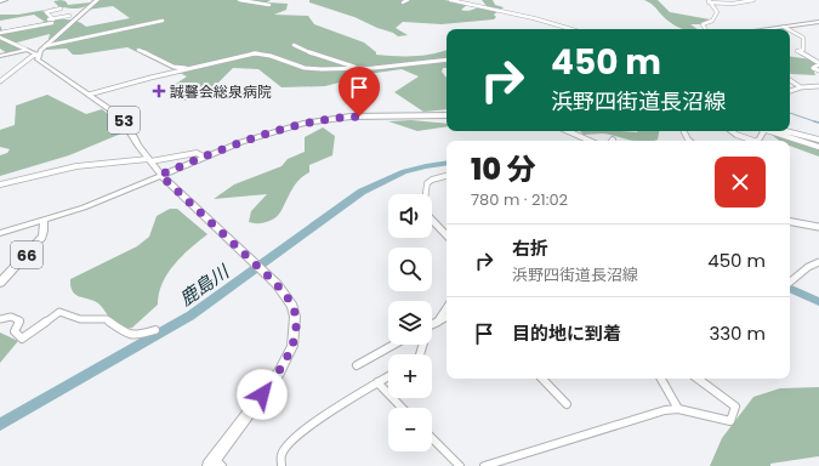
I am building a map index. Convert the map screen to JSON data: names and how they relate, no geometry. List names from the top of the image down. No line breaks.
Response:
{"streets":{"main road":["53","66"]},"crossings":[["53","66"]],"water":["鹿島川"],"places":{"health":["誠馨会総泉病院"]},"page":{"turn":["450 m","浜野四街道長沼線"],"heading":["10 分","780 m · 21:02"],"map_buttons":["+","−"],"list":[{"name":"右折","note":"浜野四街道長沼線","value":"450 m"},{"name":"目的地に到着","value":"330 m"}]}}
